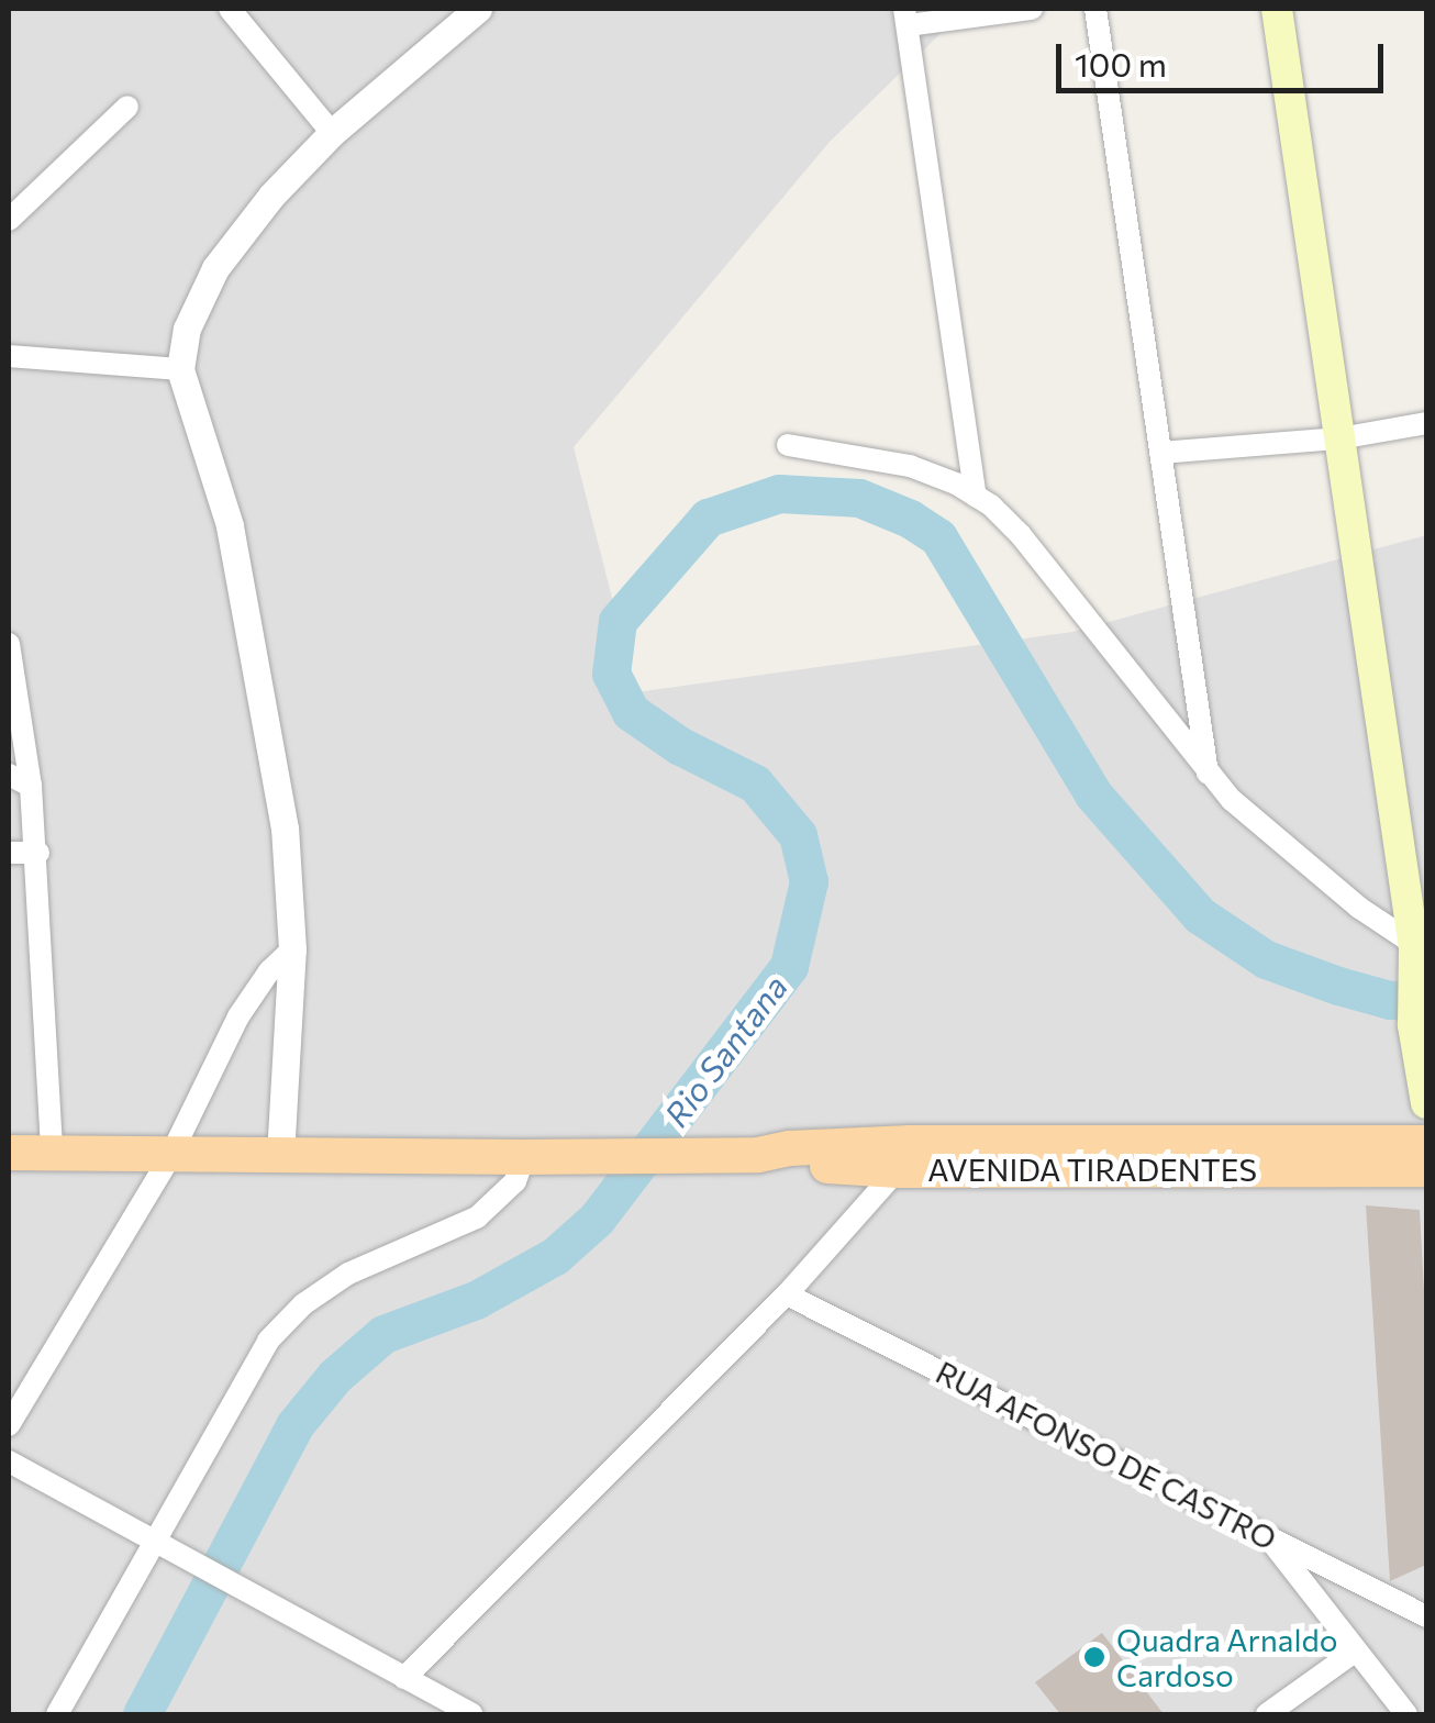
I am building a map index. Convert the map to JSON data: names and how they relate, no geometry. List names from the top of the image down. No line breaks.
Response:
{"streets":{"main road":["AVENIDA TIRADENTES"],"street":["RUA AFONSO DE CASTRO"]},"water":["Rio Santana"],"places":["Quadra Arnaldo Cardoso"],"scale_bar":"100 m"}
